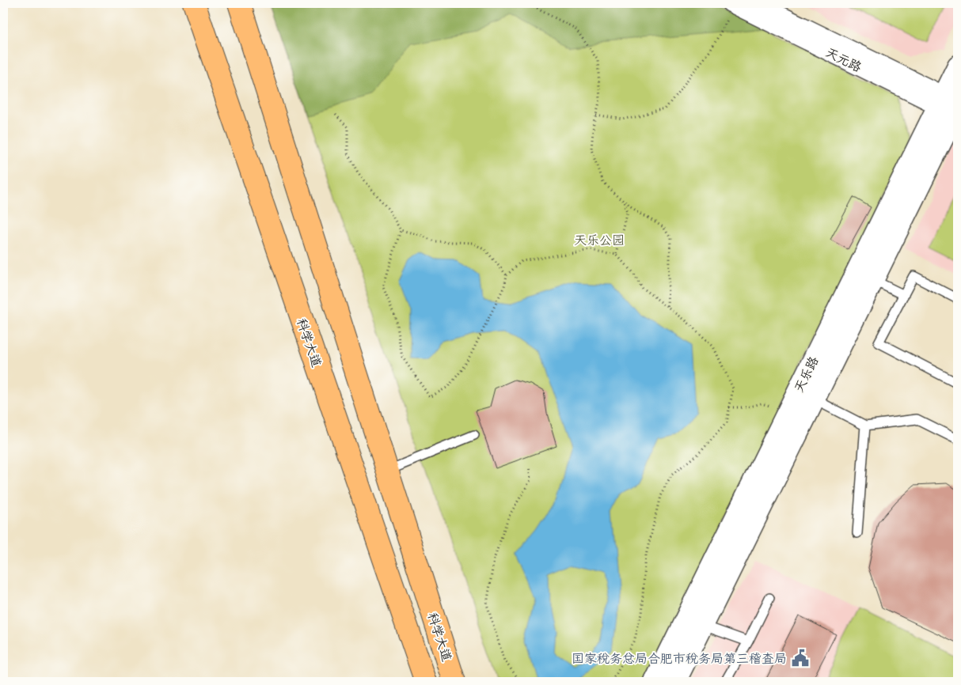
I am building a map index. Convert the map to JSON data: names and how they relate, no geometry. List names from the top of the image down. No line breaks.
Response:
{"streets":{"main road":["科学大道"],"street":["天元路","天乐路"]},"crossings":[["天元路","天乐路"]],"parks":["天乐公园"],"places":{"public building":["国家税务总局合肥市税务局第三稽查局"]}}
